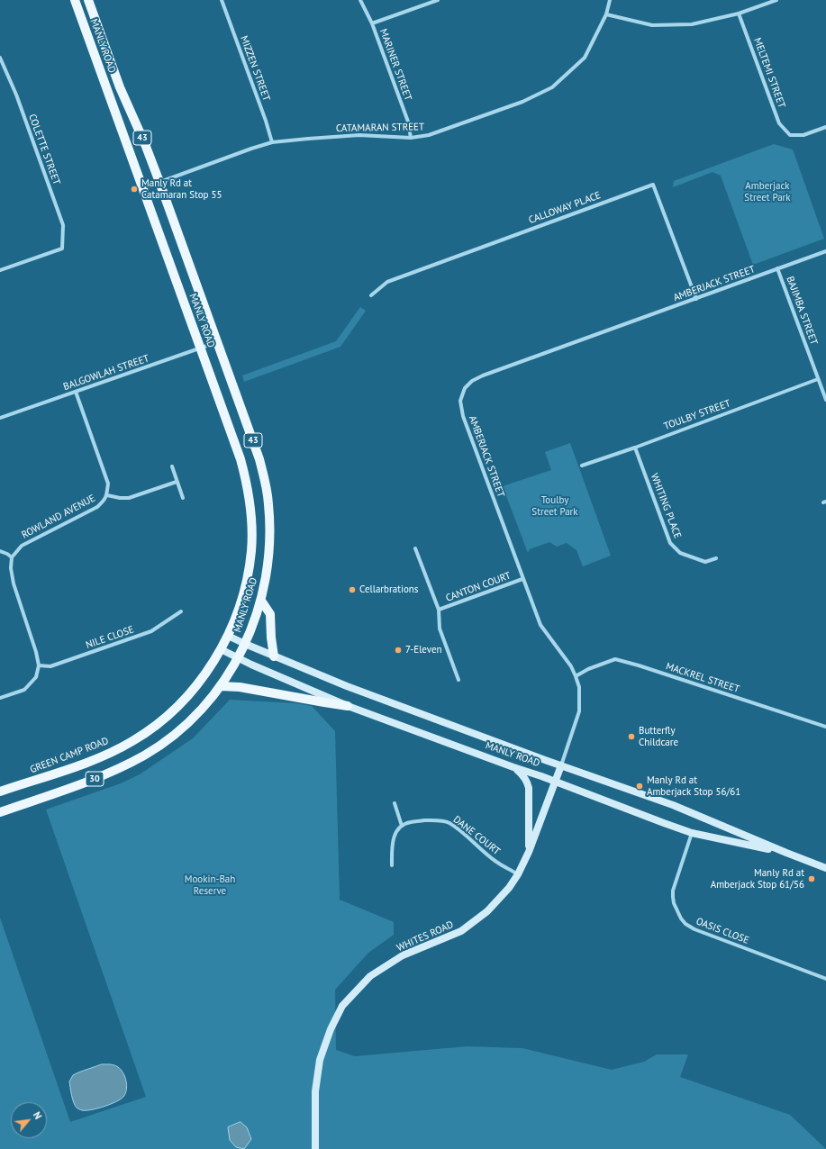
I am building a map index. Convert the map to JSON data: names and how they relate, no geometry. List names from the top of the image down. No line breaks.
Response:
{"streets":{"main road":["MANLY ROAD","43","GREEN CAMP ROAD","30","WHITES ROAD"],"street":["MARINER STREET","MIZZEN STREET","MELTEMI STREET","CATAMARAN STREET","COLETTE STREET","CALLOWAY PLACE","AMBERJACK STREET","BAJIMBA STREET","BALGOWLAH STREET","TOULBY STREET","WHITING PLACE","ROWLAND AVENUE","CANTON COURT","NILE CLOSE","MACKREL STREET","DANE COURT","OASIS CLOSE"]},"crossings":[["MANLY ROAD","CATAMARAN STREET"],["MANLY ROAD","AMBERJACK STREET"],["MANLY ROAD","BALGOWLAH STREET"],["MANLY ROAD","GREEN CAMP ROAD"],["MANLY ROAD","30"],["MANLY ROAD","OASIS CLOSE"],["MANLY ROAD","WHITES ROAD"],["MARINER STREET","CATAMARAN STREET"],["MIZZEN STREET","CATAMARAN STREET"],["CALLOWAY PLACE","AMBERJACK STREET"],["AMBERJACK STREET","BAJIMBA STREET"],["AMBERJACK STREET","CANTON COURT"],["AMBERJACK STREET","MACKREL STREET"],["AMBERJACK STREET","WHITES ROAD"],["BAJIMBA STREET","TOULBY STREET"],["BALGOWLAH STREET","ROWLAND AVENUE"],["TOULBY STREET","WHITING PLACE"],["DANE COURT","WHITES ROAD"]],"parks":["Amberjack Street Park","Toulby Street Park","Mookin-Bah Reserve"],"places":["Manly Rd at Catamaran Stop 55","Cellarbrations","7-Eleven","Butterfly Childcare","Manly Rd at Amberjack Stop 56/61","Manly Rd at Amberjack Stop 61/56"],"north":"top right"}
